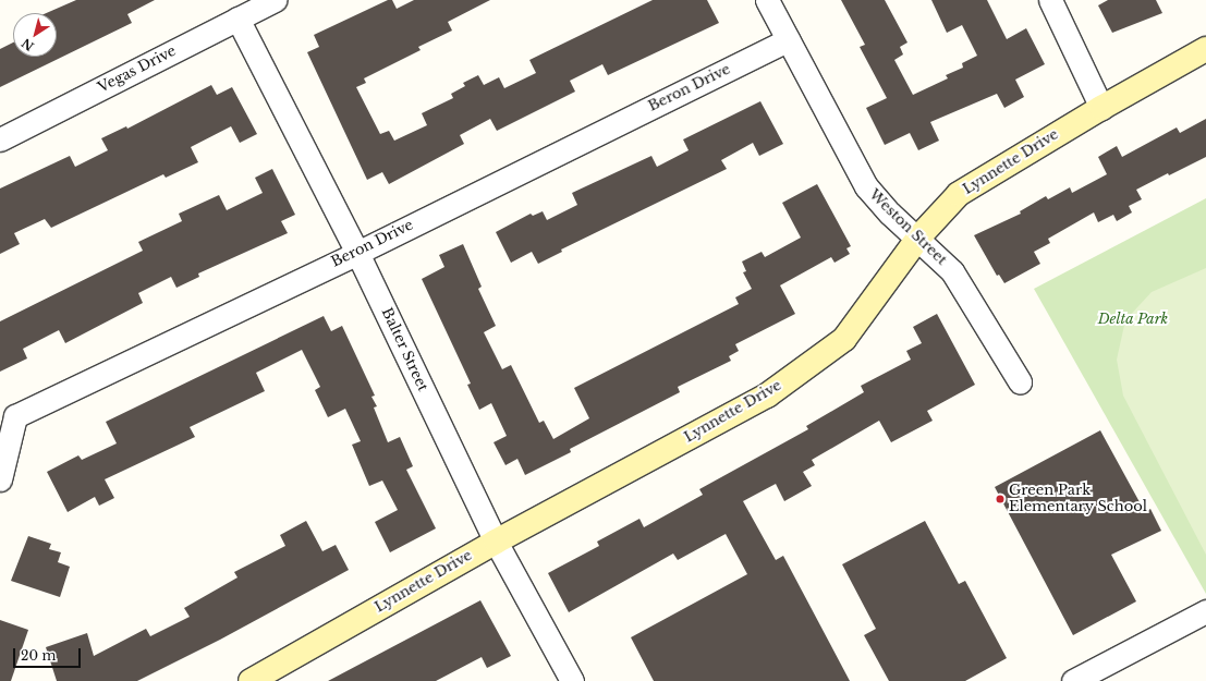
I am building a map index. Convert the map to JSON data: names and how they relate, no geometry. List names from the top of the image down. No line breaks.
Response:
{"streets":{"street":["Vegas Drive","Beron Drive","Lynnette Drive","Weston Street","Balter Street"]},"crossings":[["Vegas Drive","Balter Street"],["Beron Drive","Weston Street"],["Beron Drive","Balter Street"],["Lynnette Drive","Weston Street"],["Lynnette Drive","Balter Street"]],"parks":["Delta Park"],"places":["Green Park Elementary School"],"scale_bar":"20 m","north":"bottom left"}
